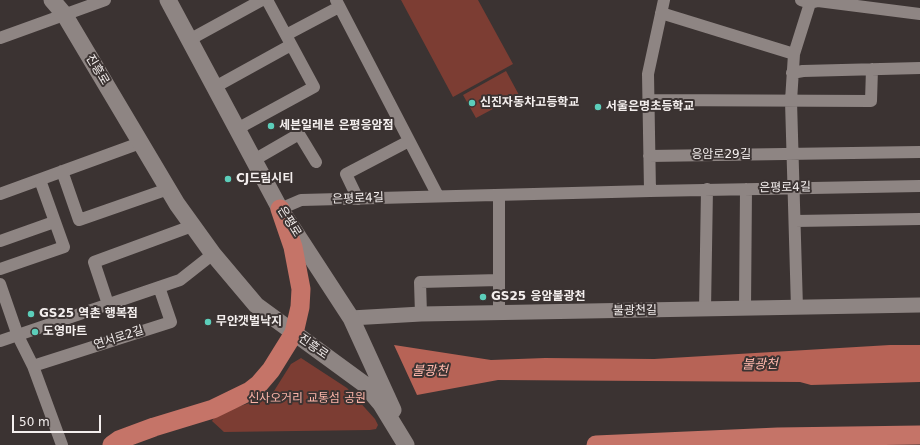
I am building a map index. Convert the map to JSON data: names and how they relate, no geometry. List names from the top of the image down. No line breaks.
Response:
{"streets":{"main road":["진흥로","은평로"],"street":["응암로29길","은평로4길","불광천길","연서로2길"]},"crossings":[["진흥로","은평로"],["은평로4길","은평로"],["은평로","불광천길"]],"water":["불광천"],"parks":["신사오거리 교통섬 공원"],"places":["신진자동차고등학교","서울은명초등학교","세븐일레븐 은평응암점","CJ드림시티","GS25 응암불광천","GS25 역촌 행복점","무안갯벌낙지","도영마트"],"scale_bar":"50 m"}
